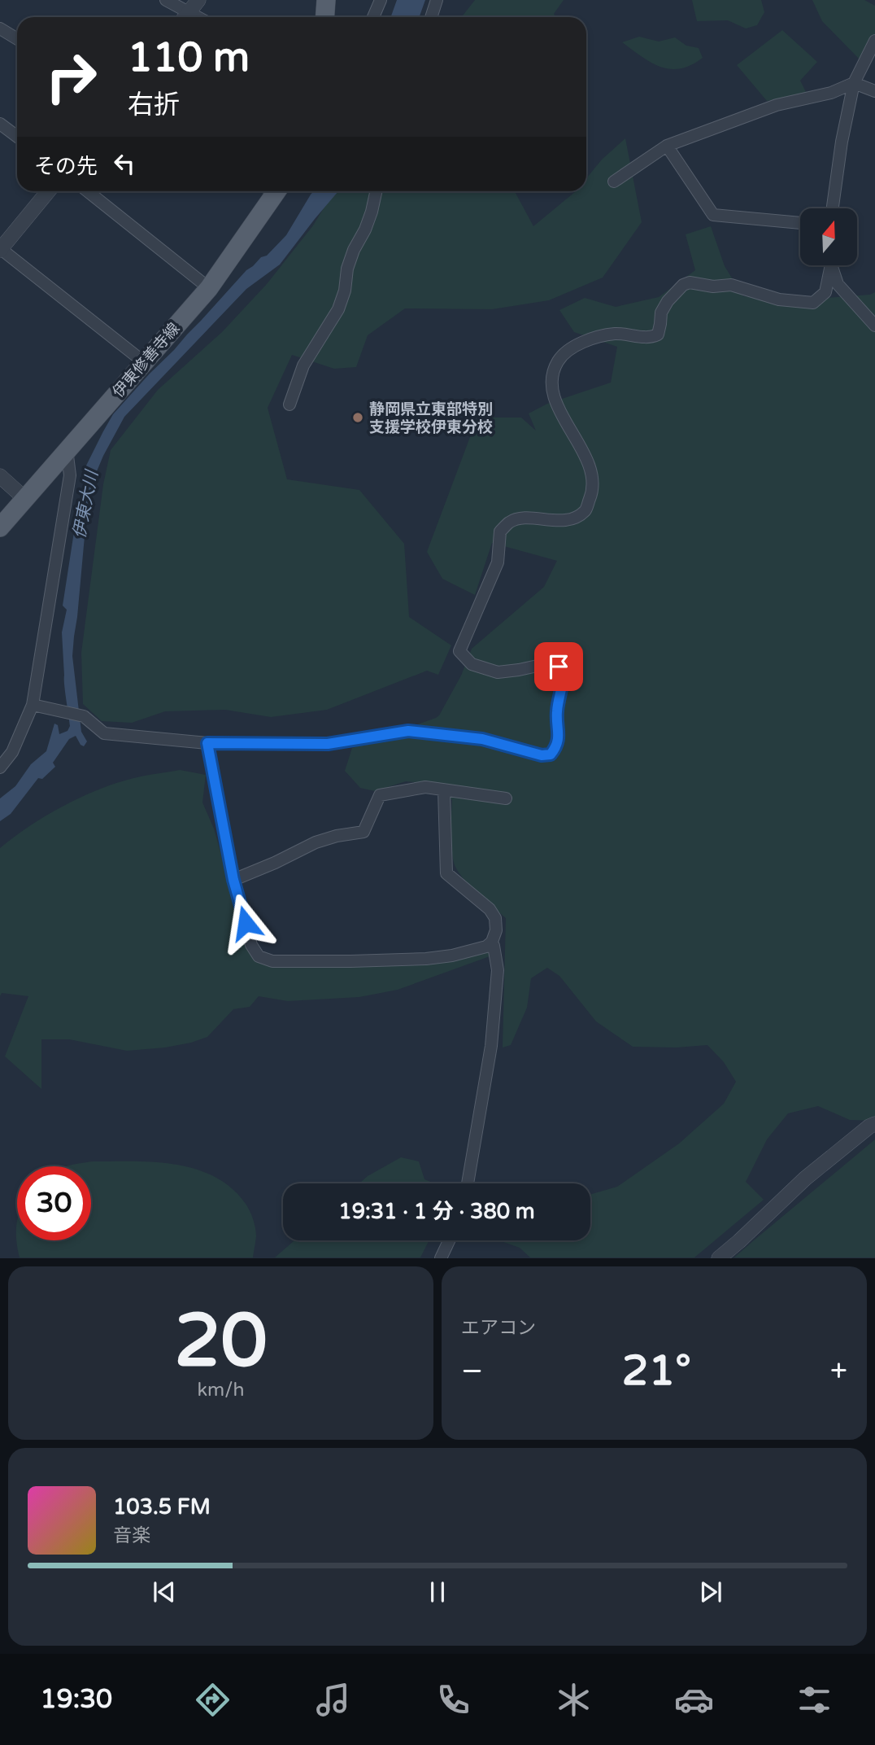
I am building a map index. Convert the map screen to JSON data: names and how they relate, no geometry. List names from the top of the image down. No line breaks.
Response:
{"streets":{"main road":["伊東修善寺線"]},"water":["伊東大川"],"places":["静岡県立東部特別 支援学校伊東分校"],"north":"top","page":{"turn":["110 m","右折"],"then":"その先","limit":"30","trip":"19:31 · 1 分 · 380 m","tile":[["20","km/h"],"エアコン"],"heat":["−","21°","+"],"song":["103.5 FM","音楽"],"tabs":"19:30"}}
